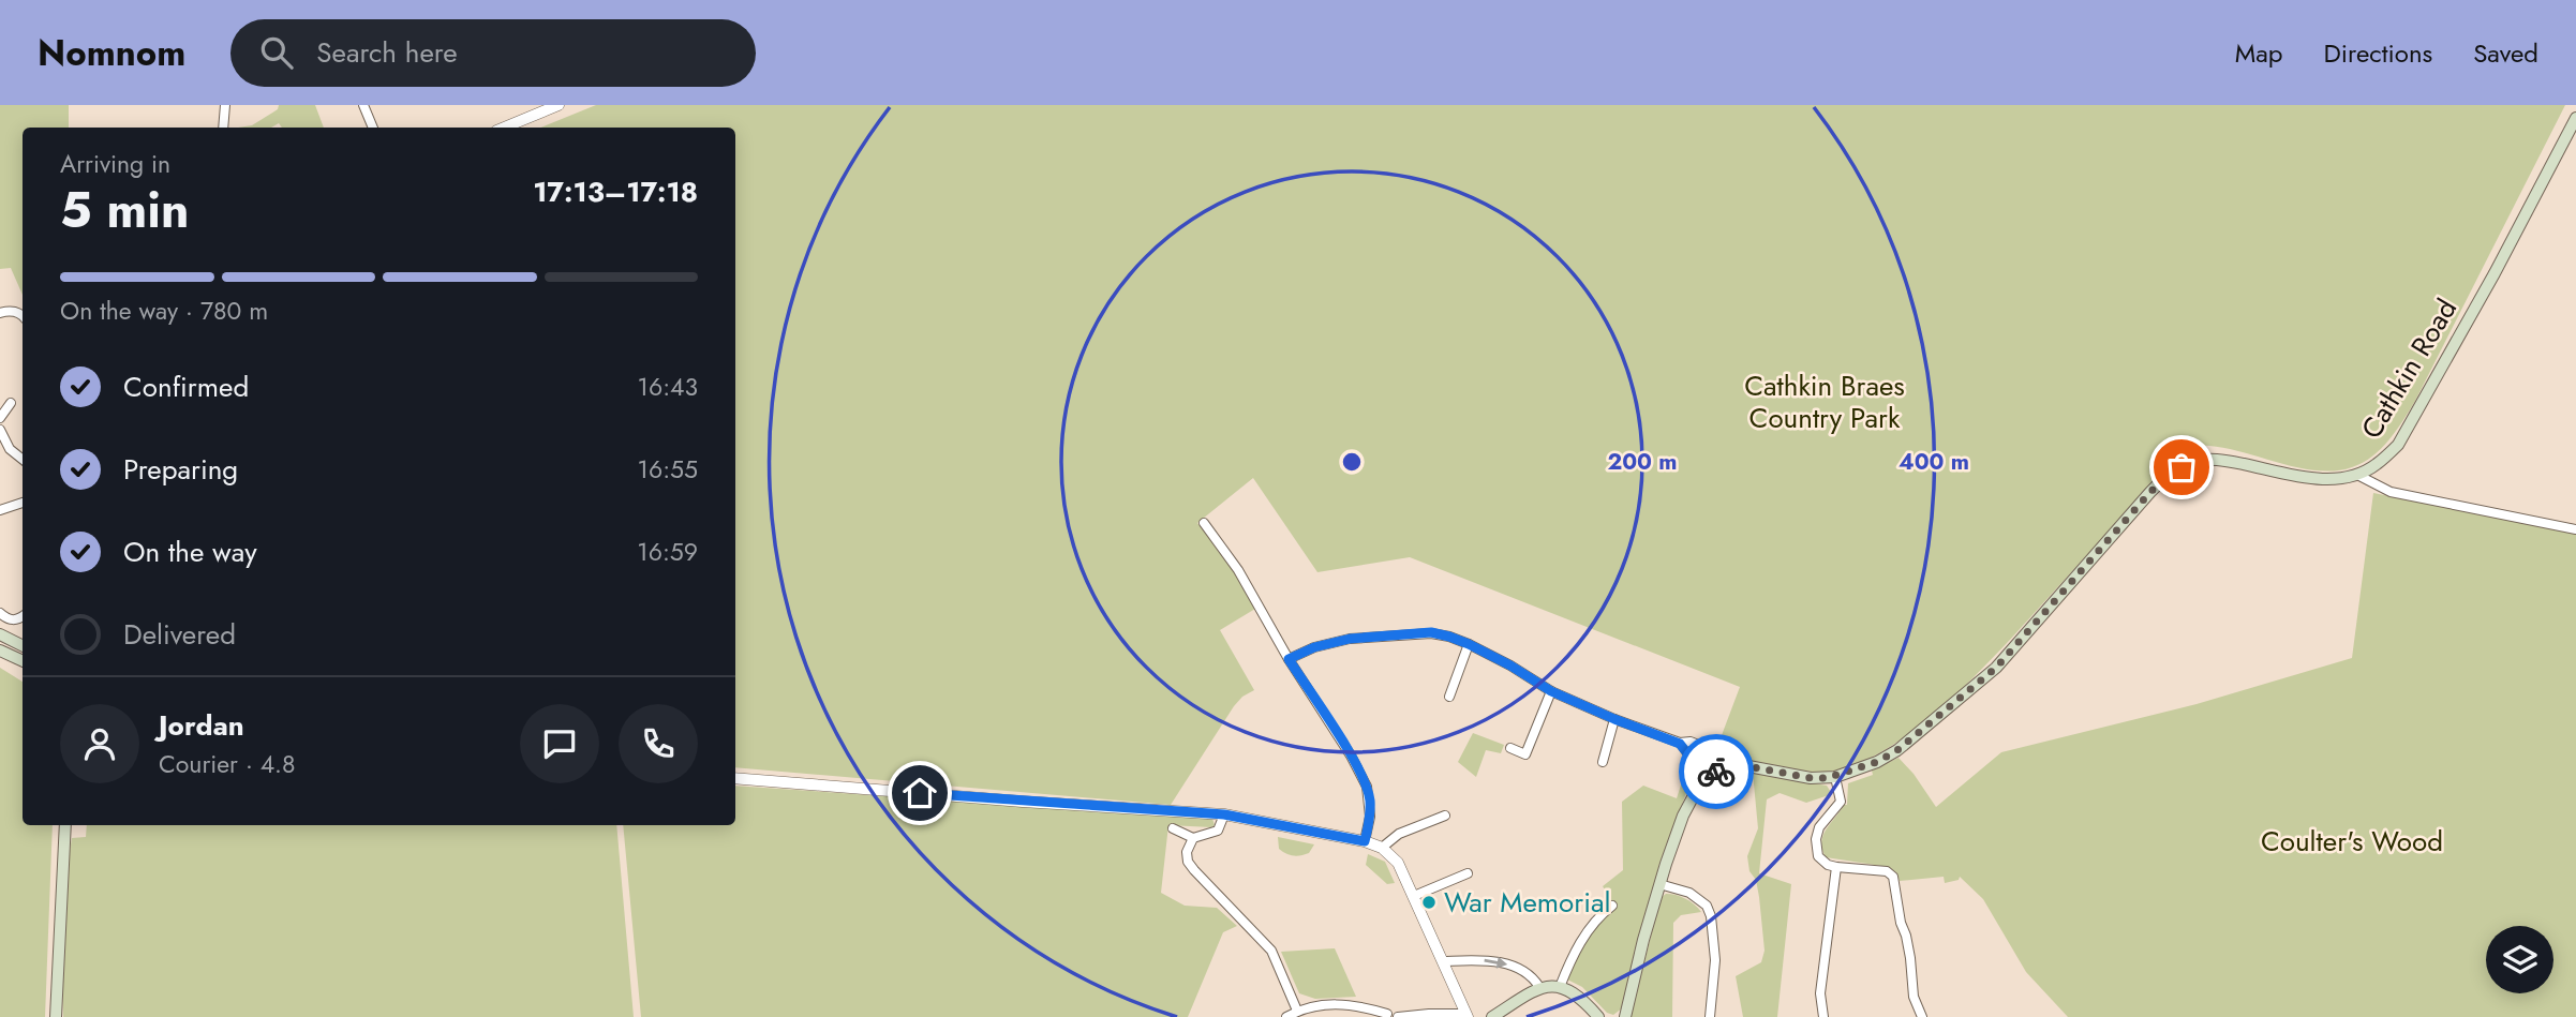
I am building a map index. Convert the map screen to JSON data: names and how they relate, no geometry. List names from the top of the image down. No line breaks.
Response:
{"streets":{"main road":["Cathkin Road"]},"parks":["Cathkin Braes Country Park","Coulter's Wood"],"places":["War Memorial"],"page":{"header":"Nomnom","search":"Search here","nav":["Map","Directions","Saved"],"heading":["5 min","Arriving in","17:13–17:18"],"panel":["Jordan","Courier · 4.8"],"bar":"On the way · 780 m","list":[["Confirmed","16:43"],["Preparing","16:55"],["On the way","16:59"],"Delivered"]},"rings":["200 m","400 m"]}
